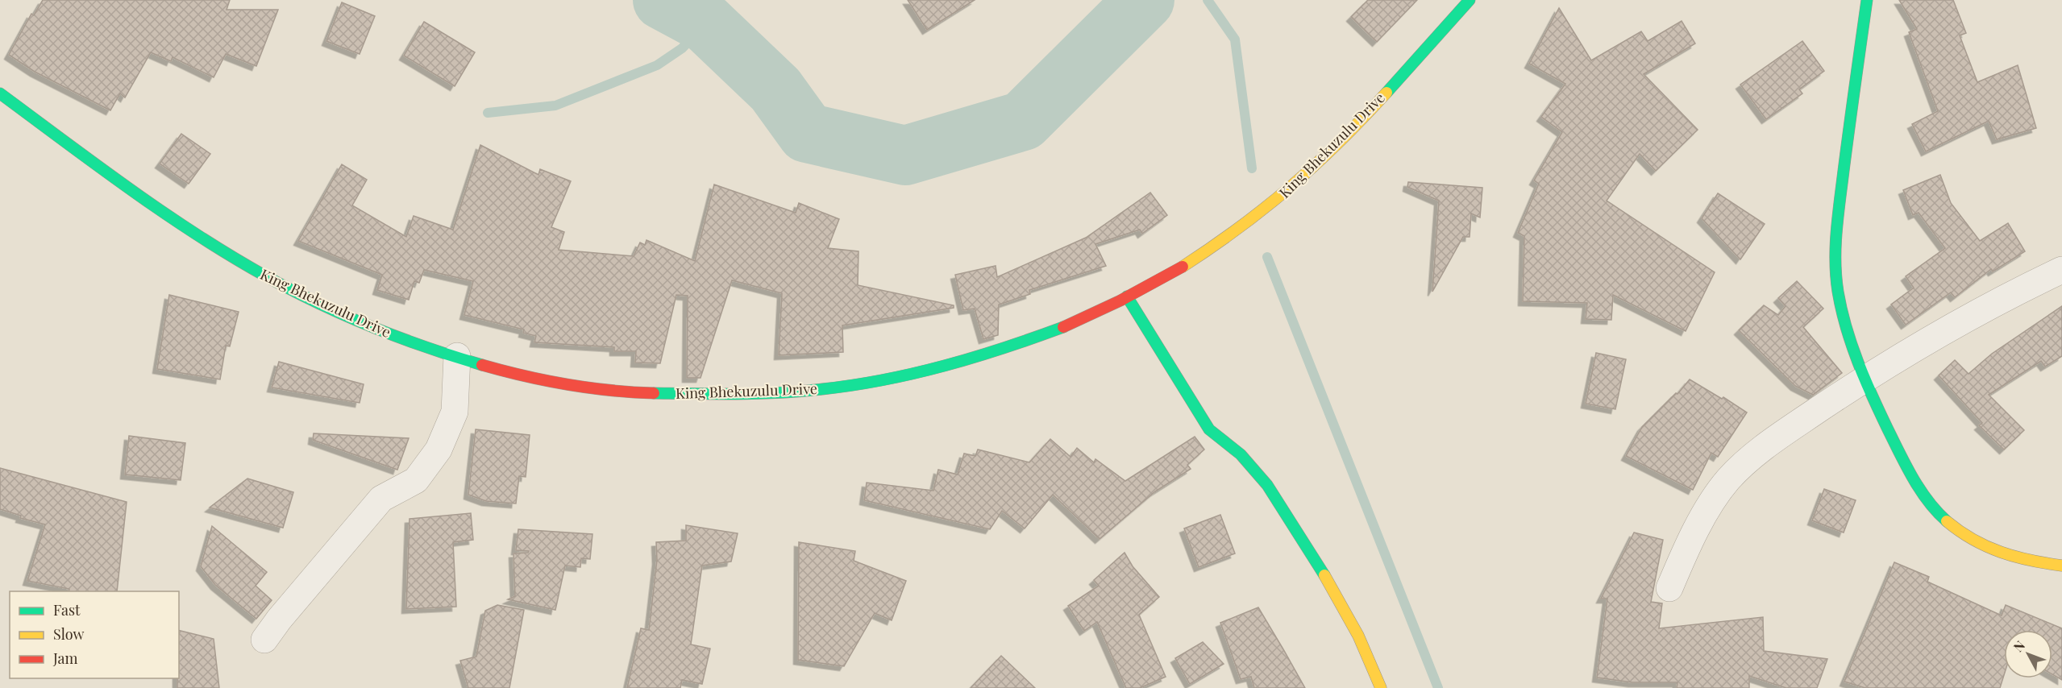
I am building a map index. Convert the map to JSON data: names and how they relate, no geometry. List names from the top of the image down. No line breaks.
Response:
{"streets":{"street":["King Bhekuzulu Drive"]},"legend":["Fast","Slow","Jam"],"north":"top left"}
